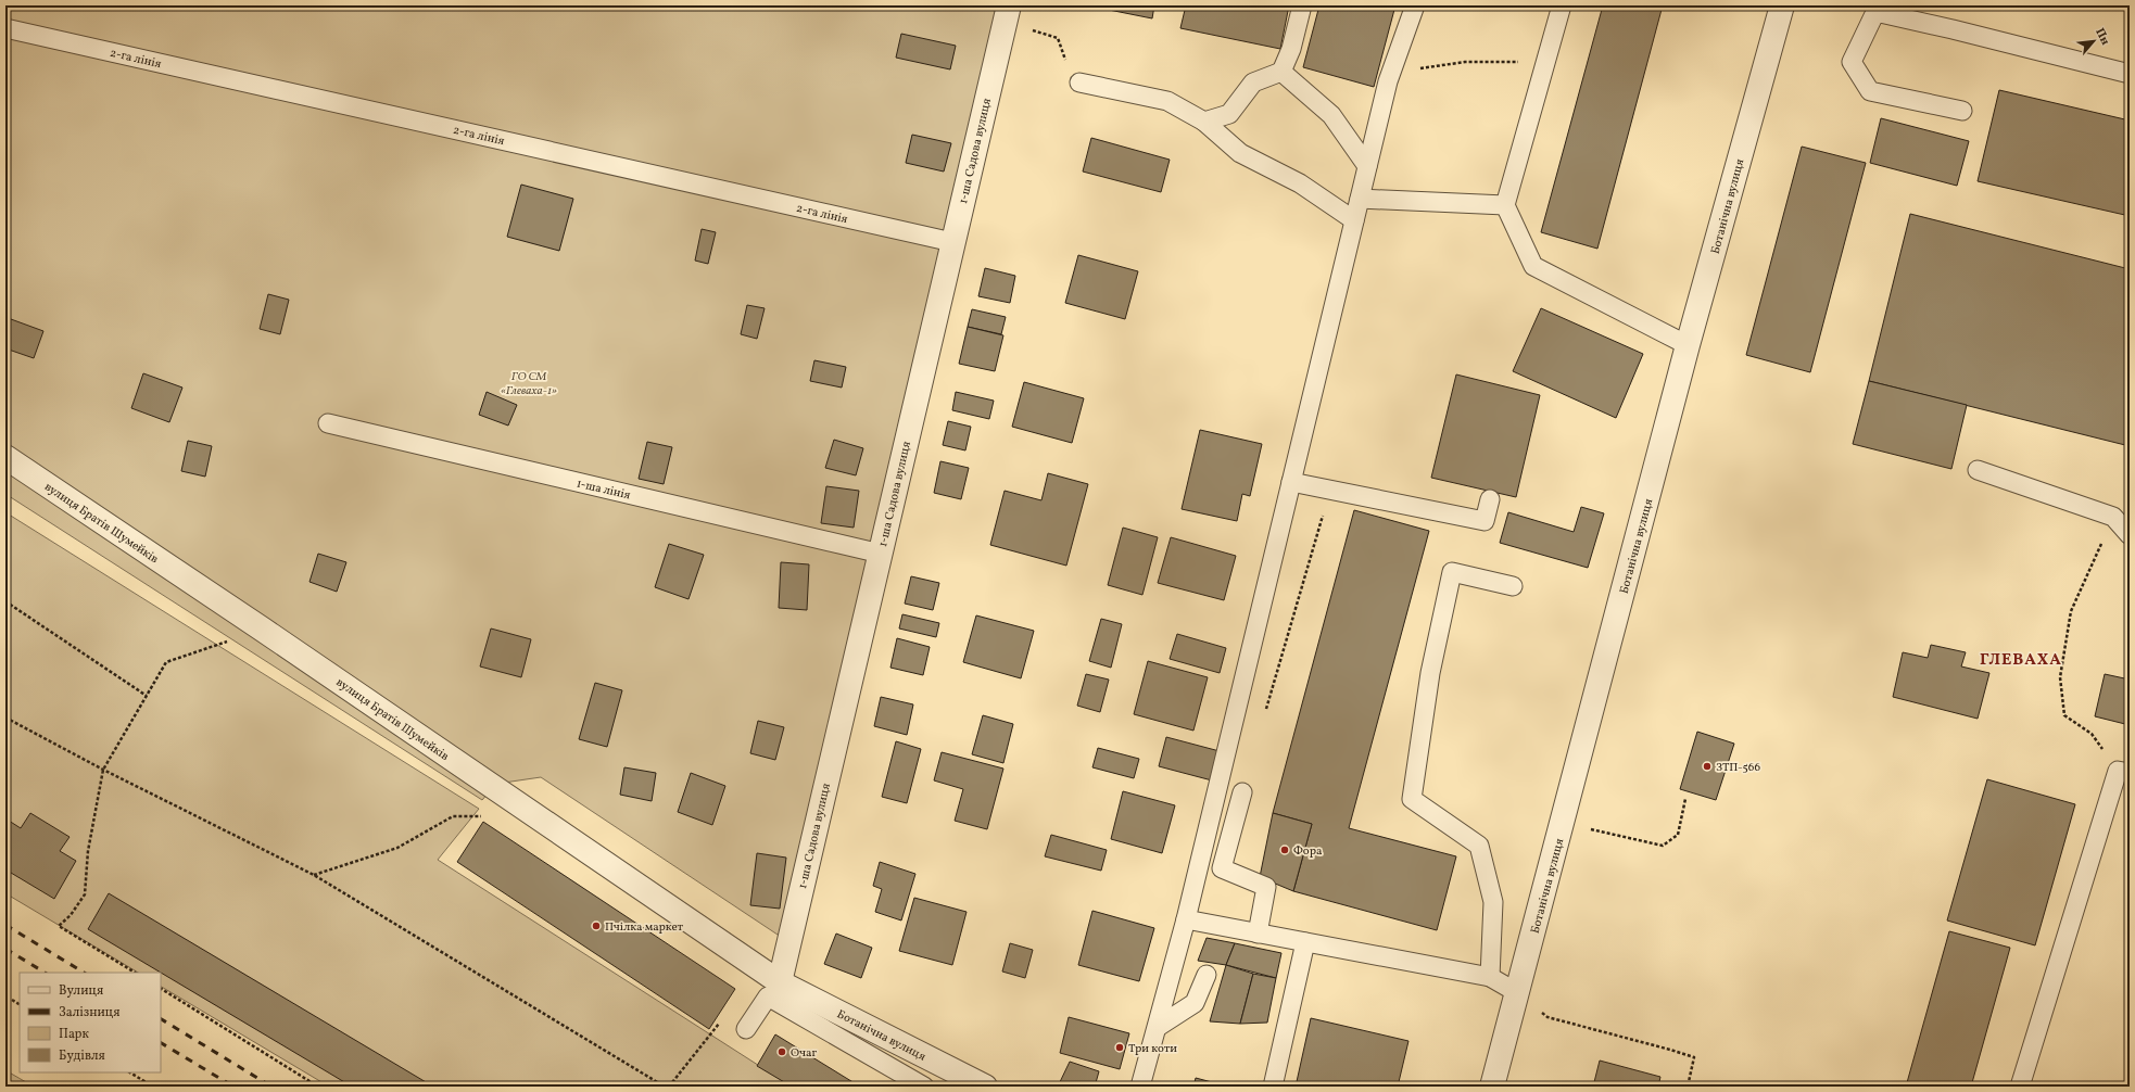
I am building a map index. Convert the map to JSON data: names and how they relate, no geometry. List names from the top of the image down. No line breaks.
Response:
{"streets":{"street":["1-ша Садова вулиця","Ботанічна вулиця","вулиця Братів Шумейків"],"lane":["2-га лінія","1-ша лінія"]},"crossings":[["2-га лінія","1-ша Садова вулиця"],["1-ша Садова вулиця","Ботанічна вулиця"],["1-ша Садова вулиця","1-ша лінія"],["1-ша Садова вулиця","вулиця Братів Шумейків"],["Ботанічна вулиця","вулиця Братів Шумейків"]],"districts":["ГЛЕВАХА"],"parks":["ГО СМ «Глеваха-1»"],"places":["ЗТП-566","Фора","Пчілка маркет","Три коти","Очаг"],"legend":["Вулиця","Залізниця","Парк","Будівля"],"north":"top right"}
